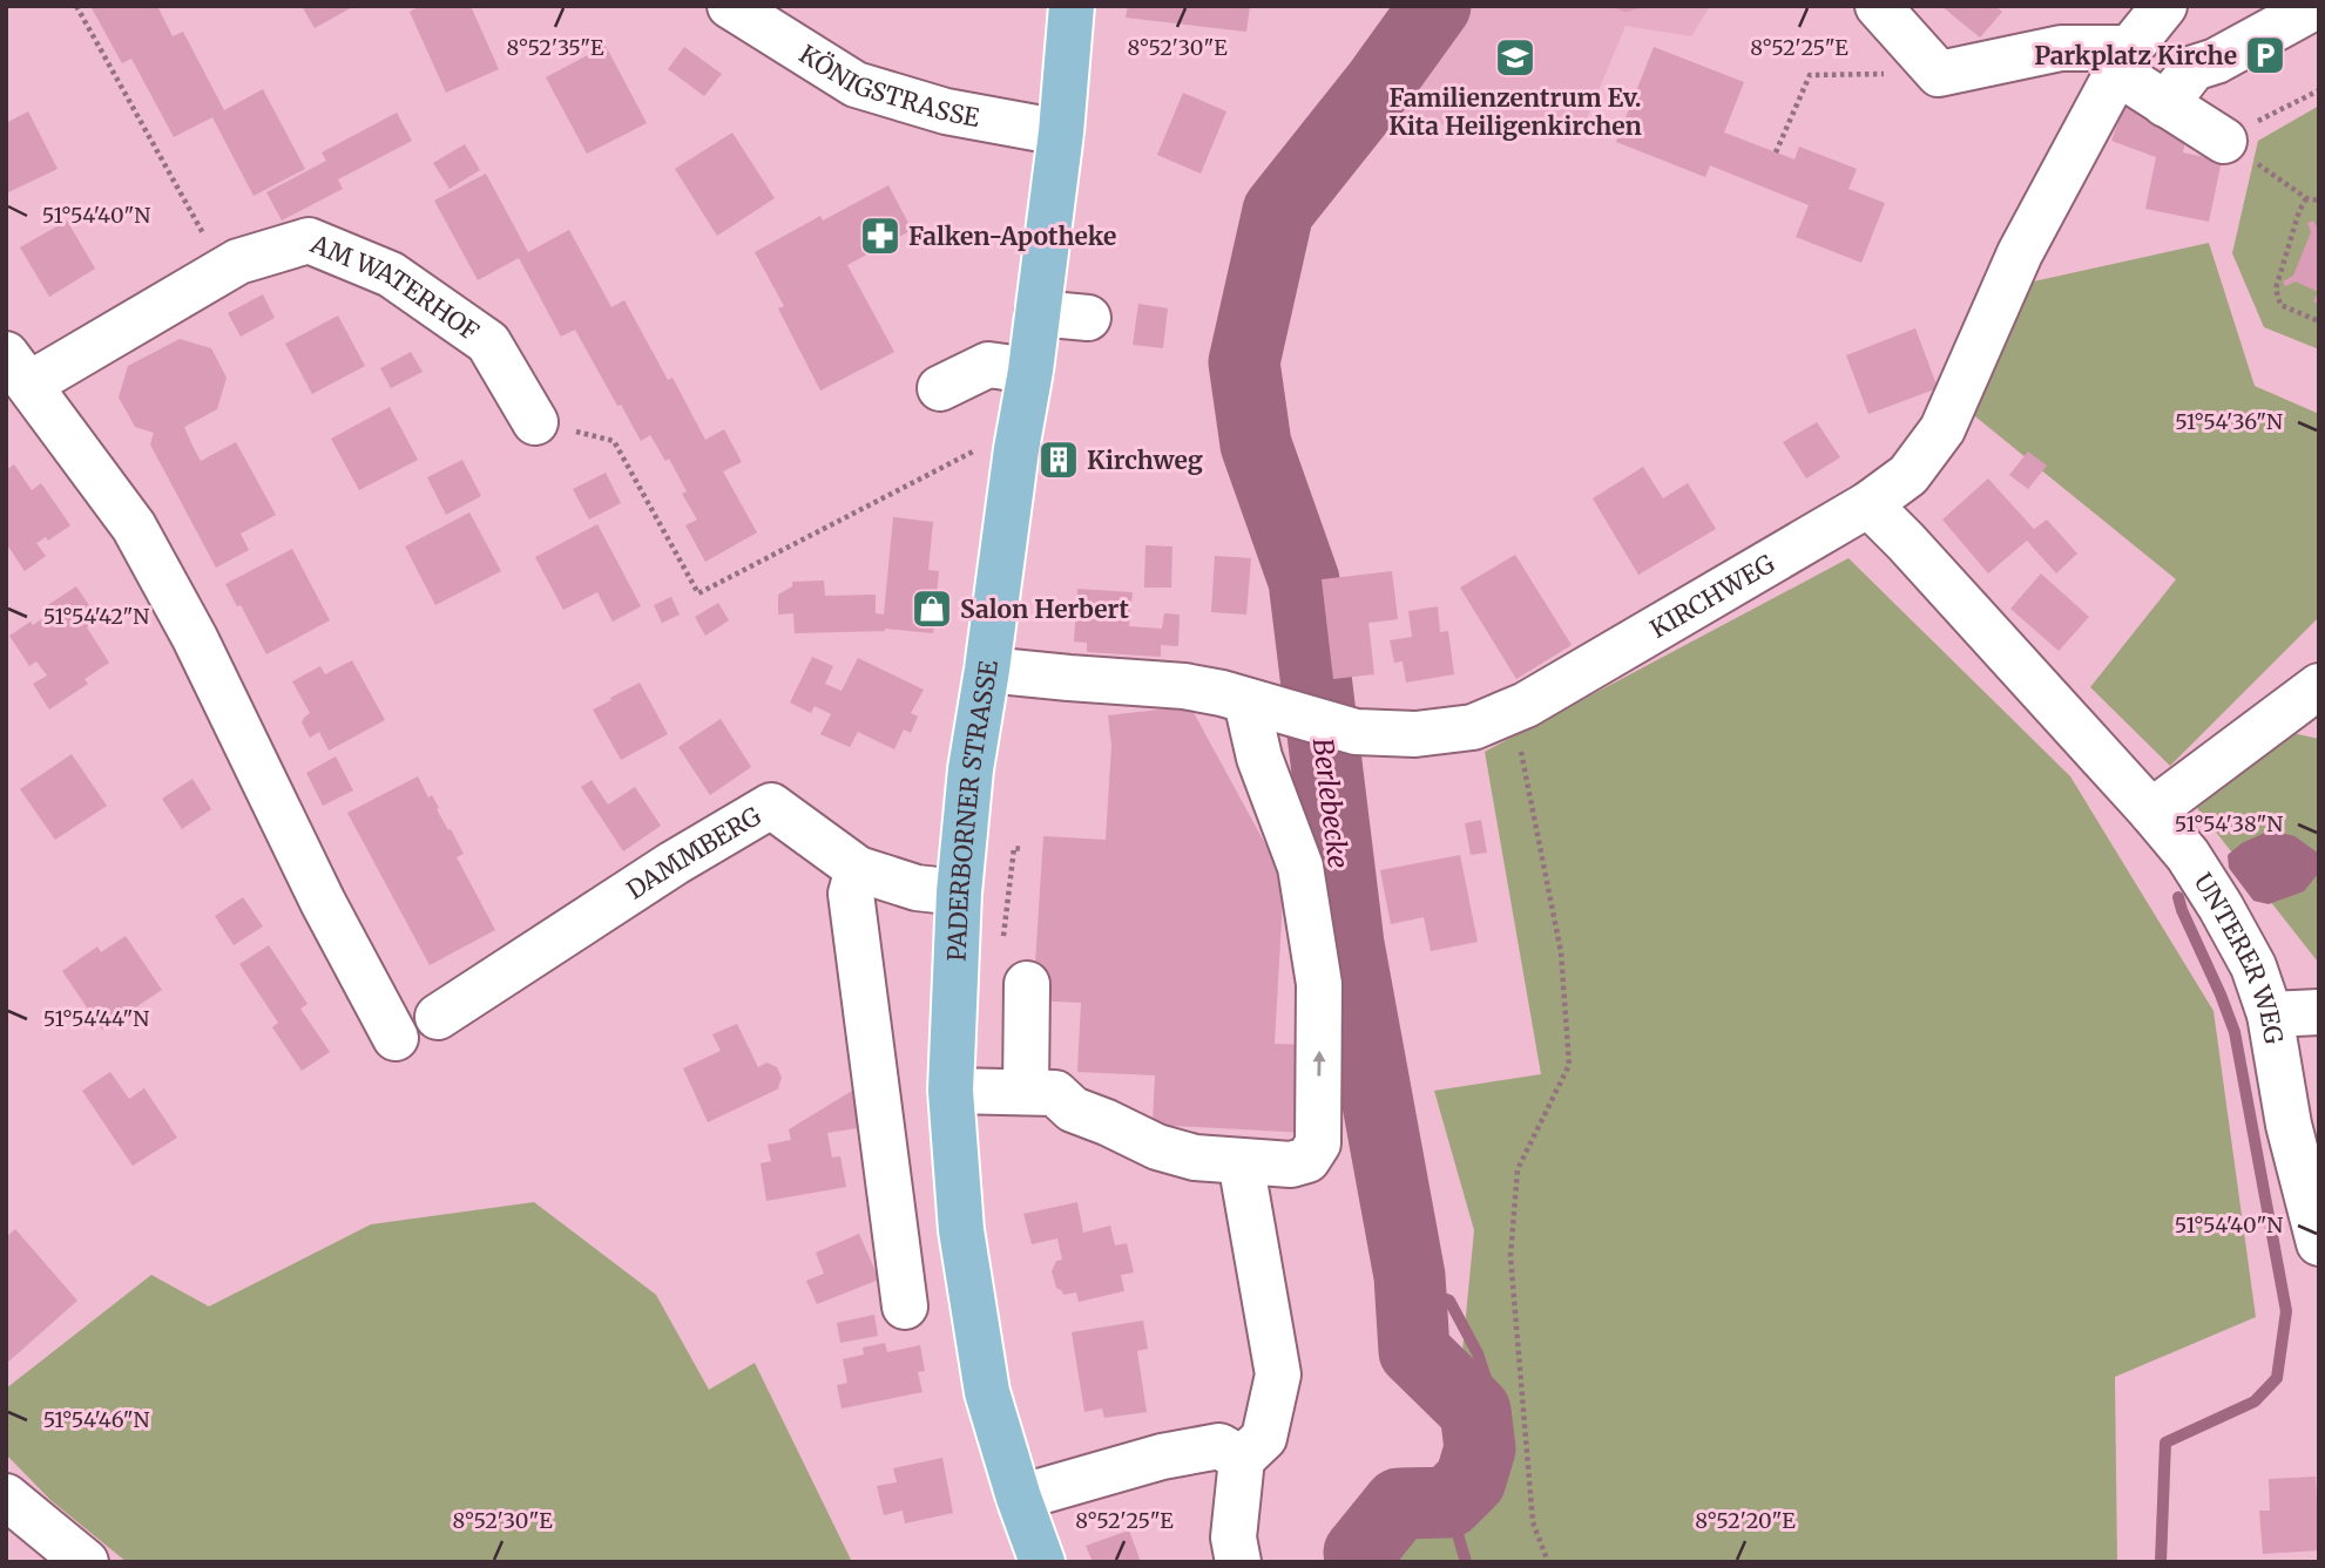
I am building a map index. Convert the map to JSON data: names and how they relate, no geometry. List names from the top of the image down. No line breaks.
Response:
{"streets":{"main road":["PADERBORNER STRASSE"],"street":["KÖNIGSTRASSE","AM WATERHOF","KIRCHWEG","DAMMBERG","UNTERER WEG"]},"crossings":[["KÖNIGSTRASSE","PADERBORNER STRASSE"],["KIRCHWEG","PADERBORNER STRASSE"],["KIRCHWEG","UNTERER WEG"],["PADERBORNER STRASSE","DAMMBERG"]],"water":["Berlebecke"],"places":{"parking":["Parkplatz Kirche"],"school or university":["Familienzentrum Ev. Kita Heiligenkirchen"],"pharmacy":["Falken-Apotheke"],"building":["Kirchweg"],"shop":["Salon Herbert"]},"coordinates":["8°52'35\"E","8°52'30\"E","8°52'25\"E","51°54'40\"N","51°54'36\"N","51°54'42\"N","51°54'38\"N","51°54'44\"N","51°54'46\"N","8°52'20\"E"]}
